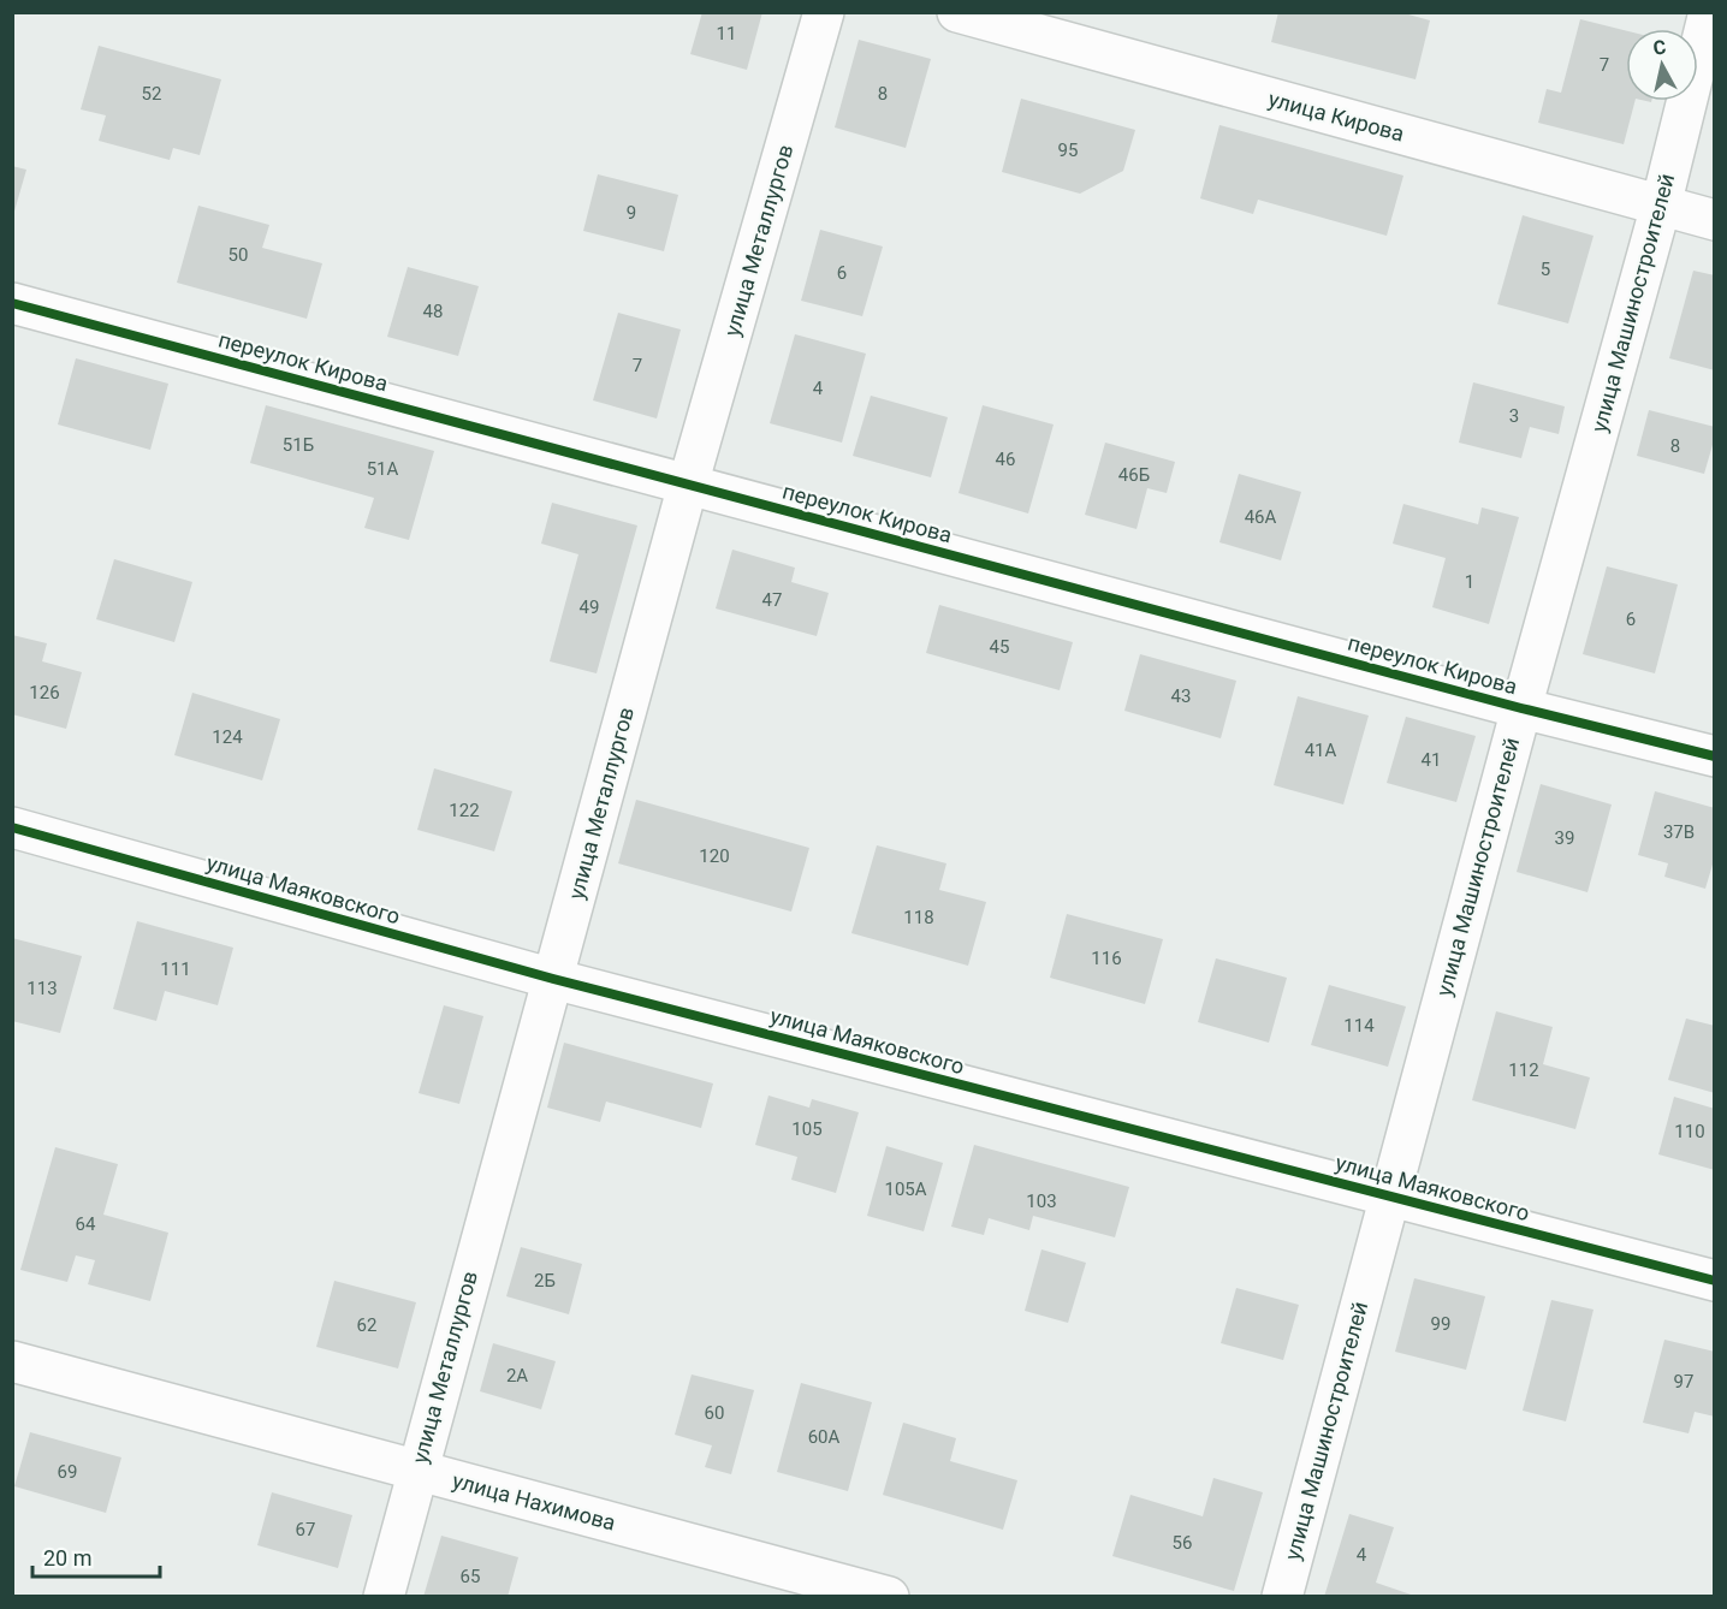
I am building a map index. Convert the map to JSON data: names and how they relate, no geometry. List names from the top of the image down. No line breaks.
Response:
{"streets":{"street":["улица Кирова","улица Металлургов","улица Машиностроителей","переулок Кирова","улица Маяковского","улица Нахимова"]},"crossings":[["улица Кирова","улица Машиностроителей"],["улица Металлургов","переулок Кирова"],["улица Металлургов","улица Маяковского"],["улица Металлургов","улица Нахимова"],["улица Машиностроителей","переулок Кирова"],["улица Машиностроителей","улица Маяковского"]],"house_numbers":["11","7","52","8","95","9","50","5","6","48","7","4","3","51Б","8","46","51А","46Б","46А","1","47","49","6","45","126","43","124","41А","41","122","37В","39","120","118","116","111","113","114","112","105","110","105А","103","64","2Б","99","62","2А","97","60","60А","69","67","56","4","65"],"scale_bar":"20 m","north":"top"}
